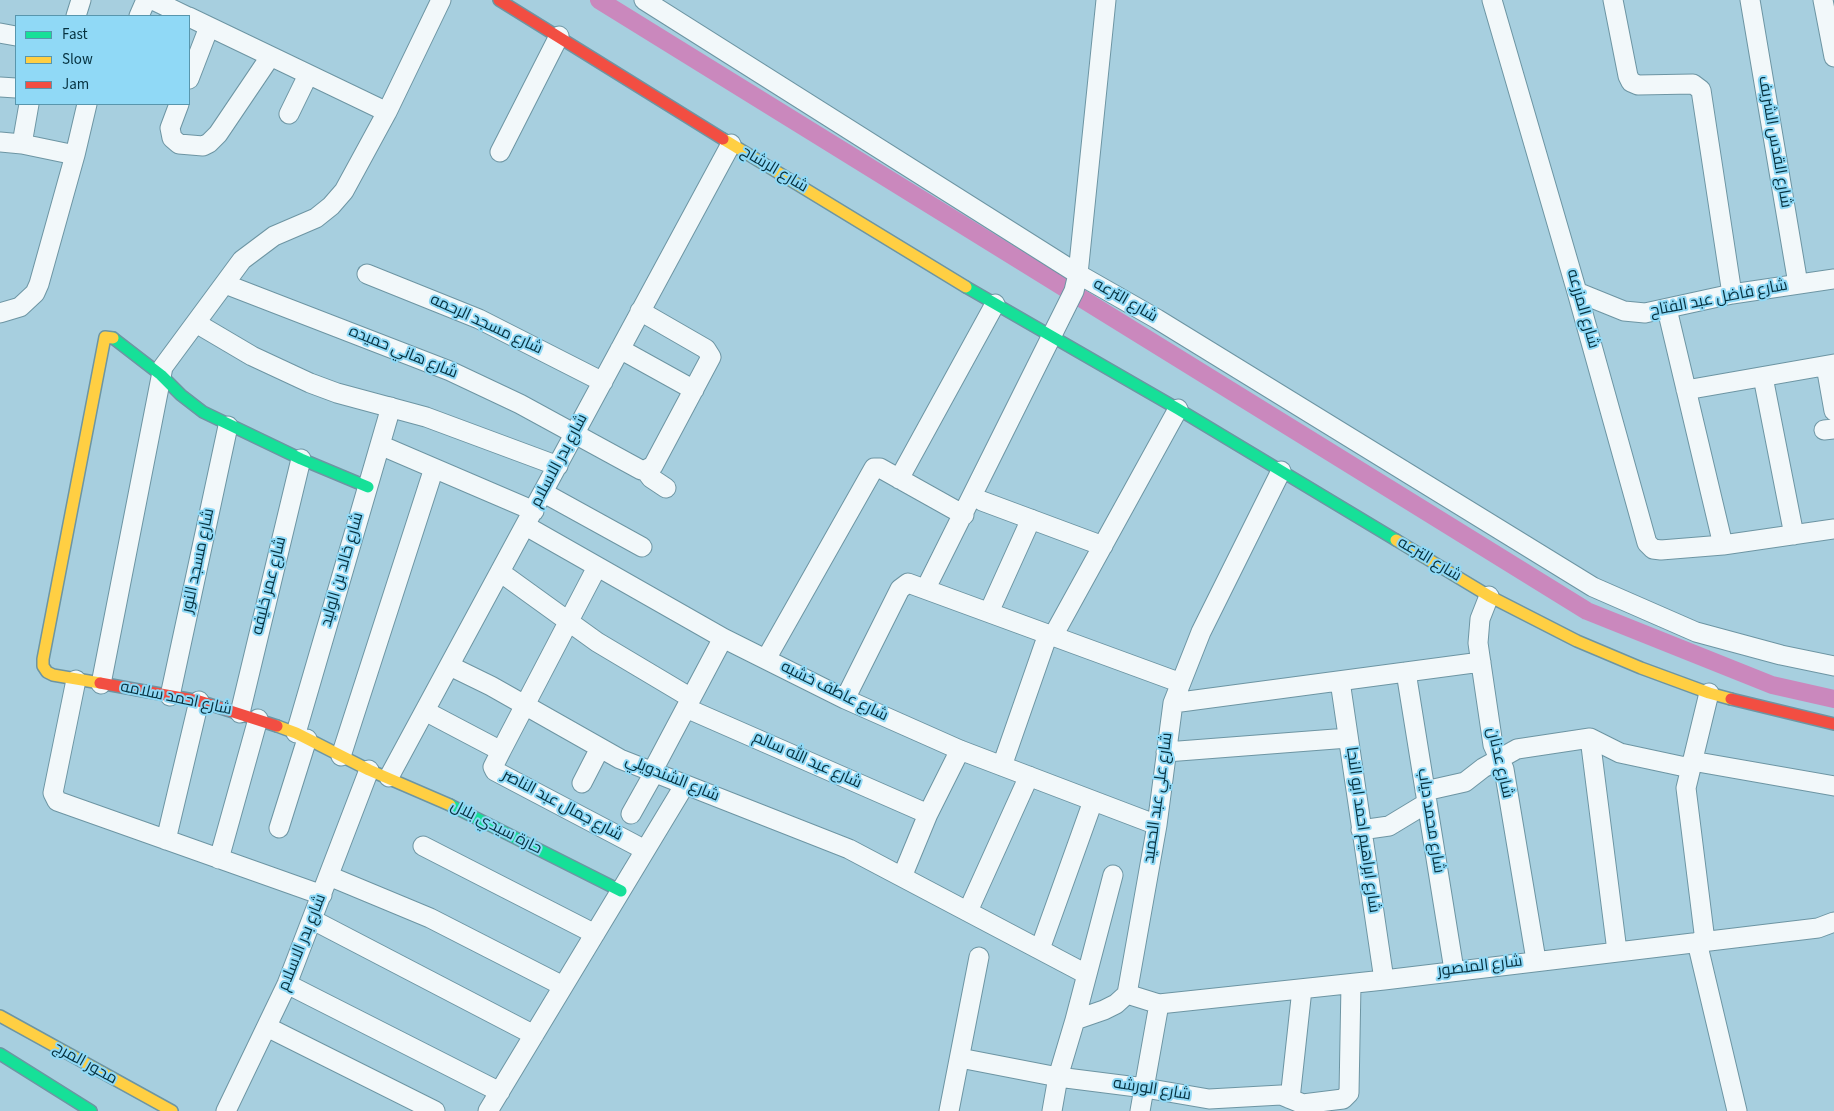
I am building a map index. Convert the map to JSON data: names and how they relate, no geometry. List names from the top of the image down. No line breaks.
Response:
{"streets":{"street":["شارع القدس الشريف","شارع الرشاح","شارع فاضل عبد الفتاح","شارع الترعه","شارع المزرعه","شارع مسجد الرحمه","شارع هاني حميده","شارع بدر الاسلام","شارع مسجد النور","شارع خالد بن الوليد","شارع عمر خليفه","شارع عاطف خشبه","شارع احمد سلامه","شارع عبد الله سالم","شارع عدنان","شارع الشندويلي","شارع علي عبد الحميد","شارع جمال عبد الناصر","شارع محمد دياب","حارة سيدي بلال","شارع ابراهيم احمد ابو النجا","شارع المنصور","محور المرج","شارع الورشه"]},"crossings":[["شارع القدس الشريف","شارع فاضل عبد الفتاح"],["شارع الرشاح","شارع الترعه"],["شارع الرشاح","شارع بدر الاسلام"],["شارع فاضل عبد الفتاح","شارع المزرعه"],["شارع الترعه","شارع عدنان"],["شارع الترعه","شارع علي عبد الحميد"],["شارع مسجد الرحمه","شارع بدر الاسلام"],["شارع هاني حميده","شارع بدر الاسلام"],["شارع بدر الاسلام","شارع عاطف خشبه"],["شارع بدر الاسلام","شارع احمد سلامه"],["شارع بدر الاسلام","شارع عبد الله سالم"],["شارع بدر الاسلام","شارع الشندويلي"],["شارع بدر الاسلام","شارع جمال عبد الناصر"],["شارع بدر الاسلام","حارة سيدي بلال"],["شارع مسجد النور","شارع احمد سلامه"],["شارع خالد بن الوليد","شارع عاطف خشبه"],["شارع خالد بن الوليد","شارع احمد سلامه"],["شارع عمر خليفه","شارع احمد سلامه"],["شارع عاطف خشبه","شارع علي عبد الحميد"],["شارع احمد سلامه","حارة سيدي بلال"],["شارع عدنان","شارع المنصور"],["شارع علي عبد الحميد","شارع المنصور"],["شارع محمد دياب","شارع المنصور"],["شارع ابراهيم احمد ابو النجا","شارع المنصور"],["شارع المنصور","شارع الورشه"]],"legend":["Fast","Slow","Jam"]}
